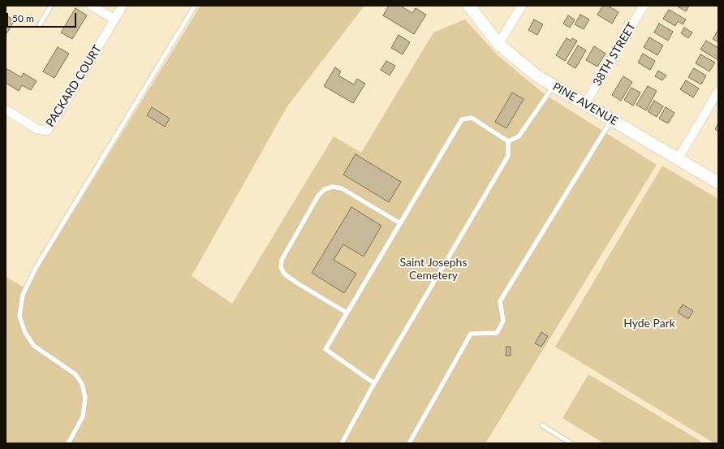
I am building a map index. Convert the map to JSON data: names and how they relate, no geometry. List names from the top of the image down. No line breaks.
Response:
{"streets":{"main road":["PINE AVENUE"],"street":["38TH STREET","PACKARD COURT"]},"crossings":[["38TH STREET","PINE AVENUE"]],"parks":["Saint Josephs Cemetery","Hyde Park"],"scale_bar":"50 m"}
